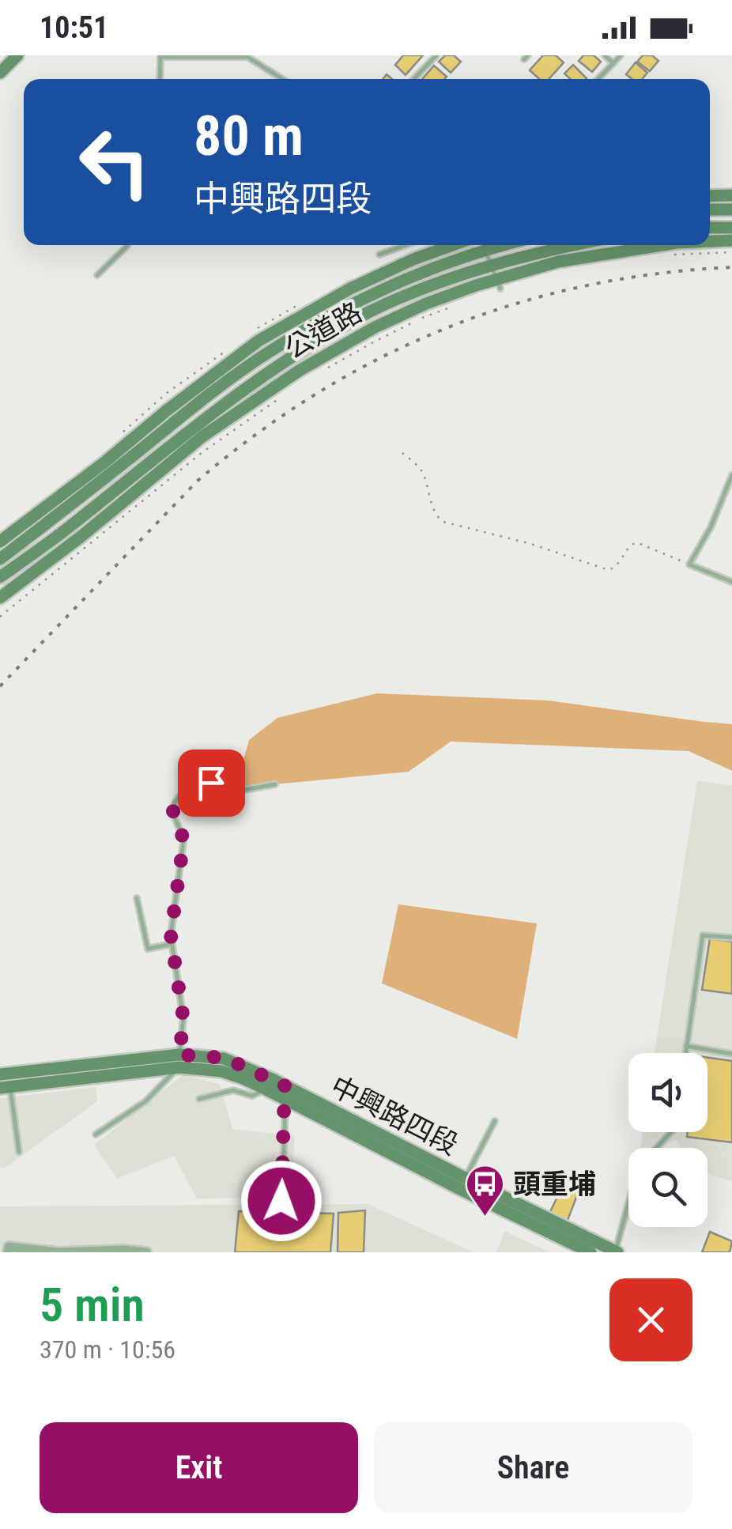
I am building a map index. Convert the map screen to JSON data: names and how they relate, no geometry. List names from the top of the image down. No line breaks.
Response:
{"streets":{"street":["公道路","中興路四段"]},"places":{"bus stop":["頭重埔"]},"page":{"status":"10:51","turn":["80 m","中興路四段"],"heading":["5 min","370 m · 10:56"],"buttons":["Exit","Share"]}}
